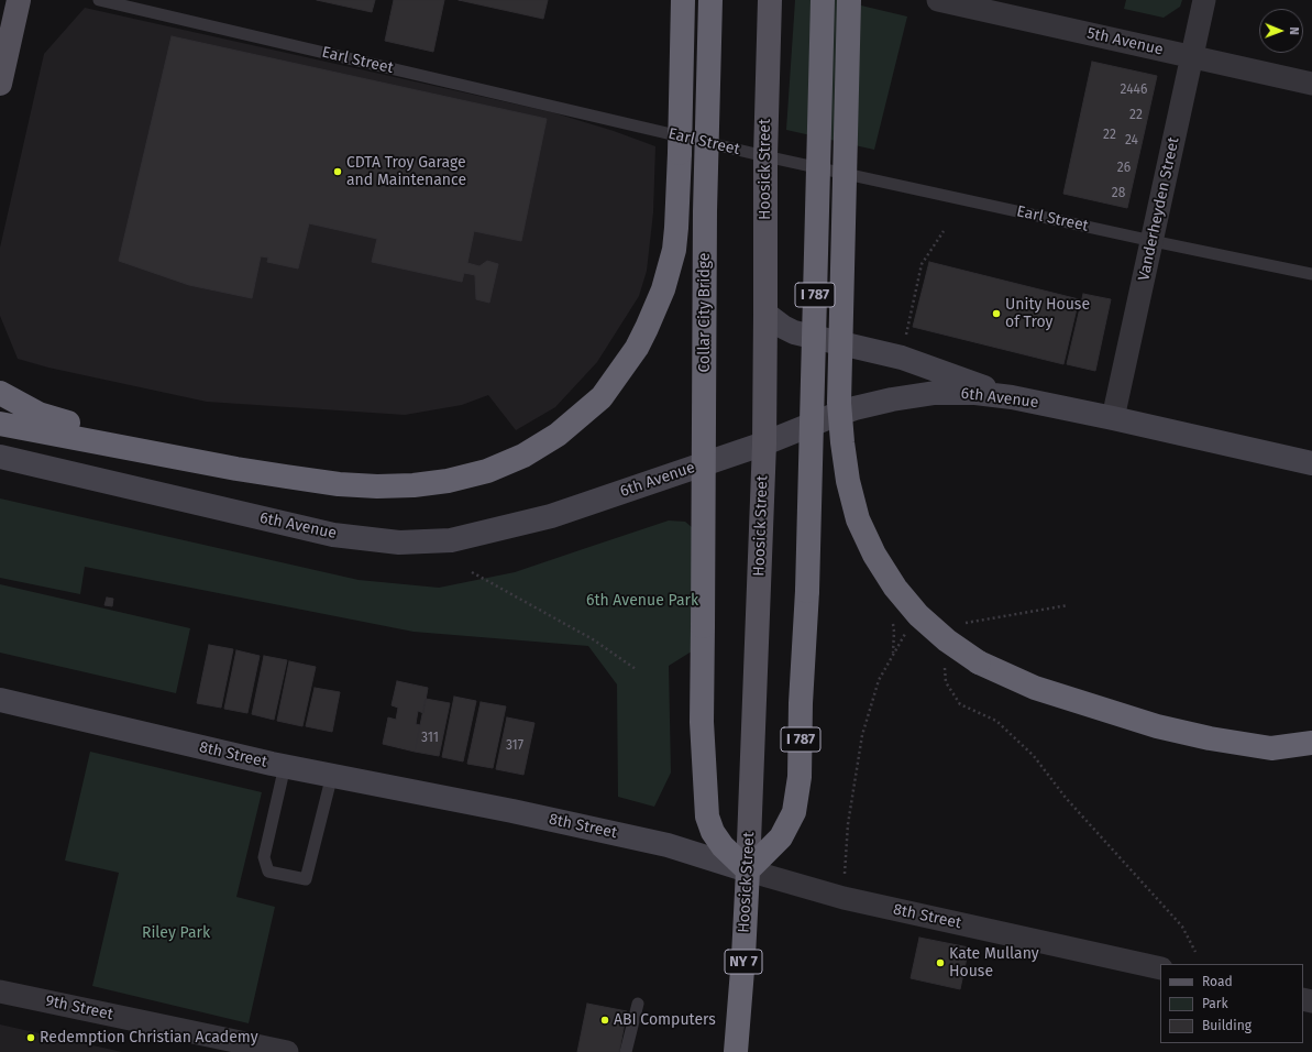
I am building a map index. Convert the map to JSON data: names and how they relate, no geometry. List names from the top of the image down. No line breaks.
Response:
{"streets":{"highway":["Hoosick Street","I 787","Collar City Bridge","NY 7"],"main road":["6th Avenue","8th Street"],"street":["5th Avenue","Vanderheyden Street","9th Street"],"lane":["Earl Street"]},"crossings":[["5th Avenue","Vanderheyden Street"],["Earl Street","Hoosick Street"],["Earl Street","Vanderheyden Street"],["Hoosick Street","I 787"],["Hoosick Street","Collar City Bridge"],["Hoosick Street","6th Avenue"],["Hoosick Street","8th Street"],["Vanderheyden Street","6th Avenue"],["I 787","Collar City Bridge"],["I 787","8th Street"],["Collar City Bridge","8th Street"]],"parks":["6th Avenue Park","Riley Park"],"places":["CDTA Troy Garage and Maintenance","Unity House of Troy","Kate Mullany House","ABI Computers","Redemption Christian Academy"],"house_numbers":["2446","22","22","24","26","28","311","317"],"legend":["Road","Park","Building"],"north":"right"}
